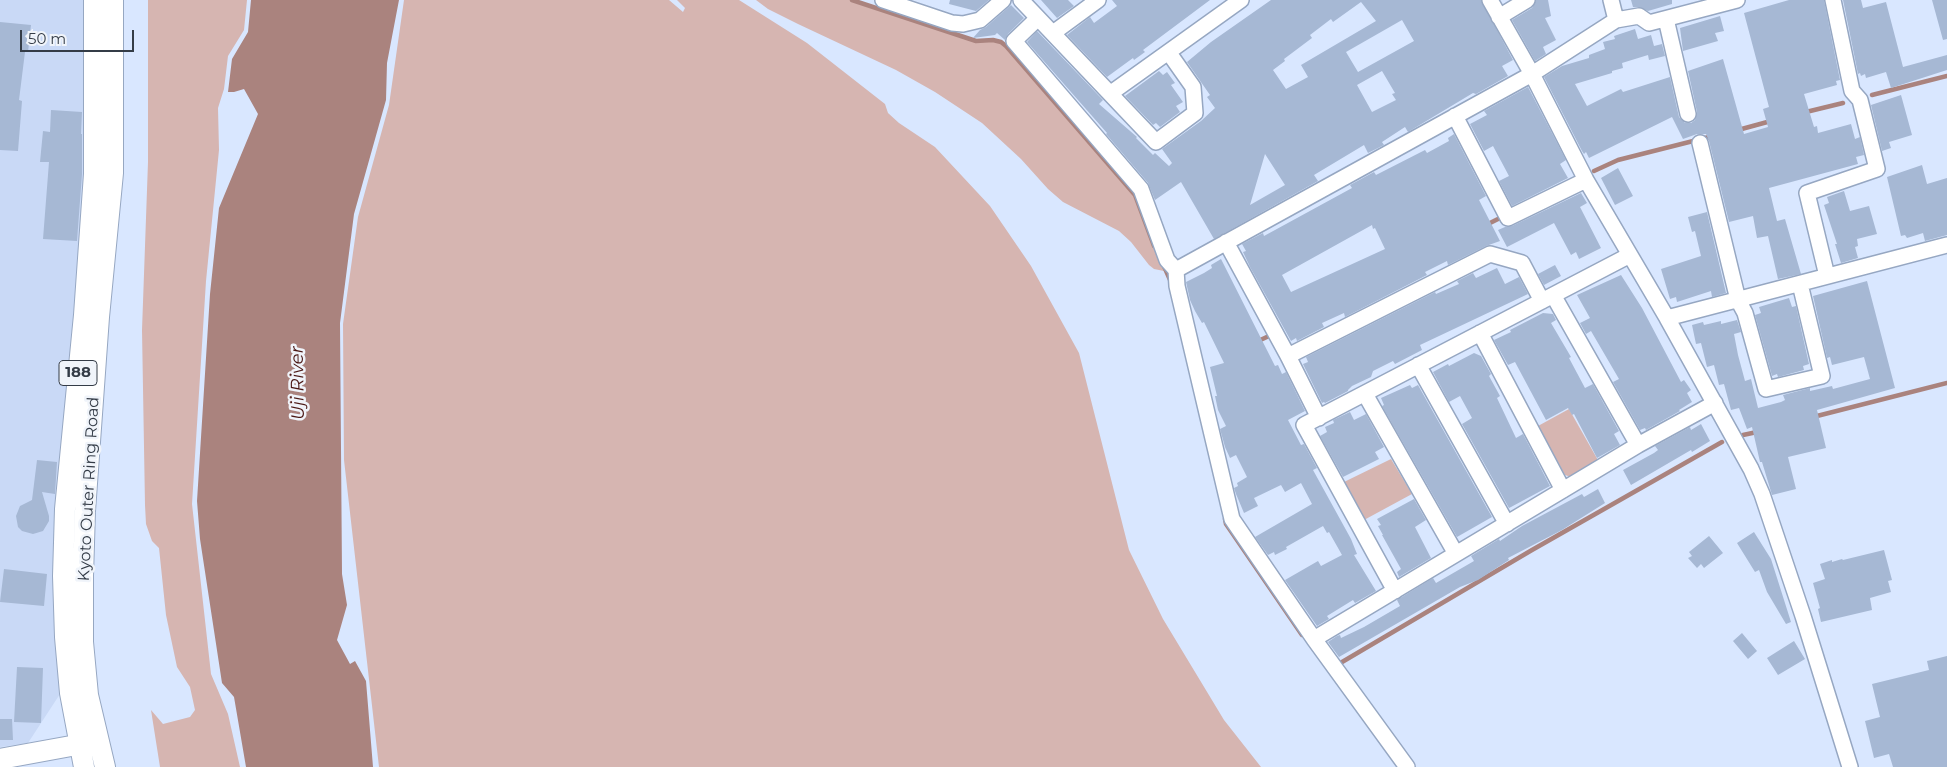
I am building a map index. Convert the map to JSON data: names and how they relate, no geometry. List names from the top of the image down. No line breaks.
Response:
{"streets":{"main road":["188","Kyoto Outer Ring Road"]},"water":["Uji River"],"scale_bar":"50 m"}
